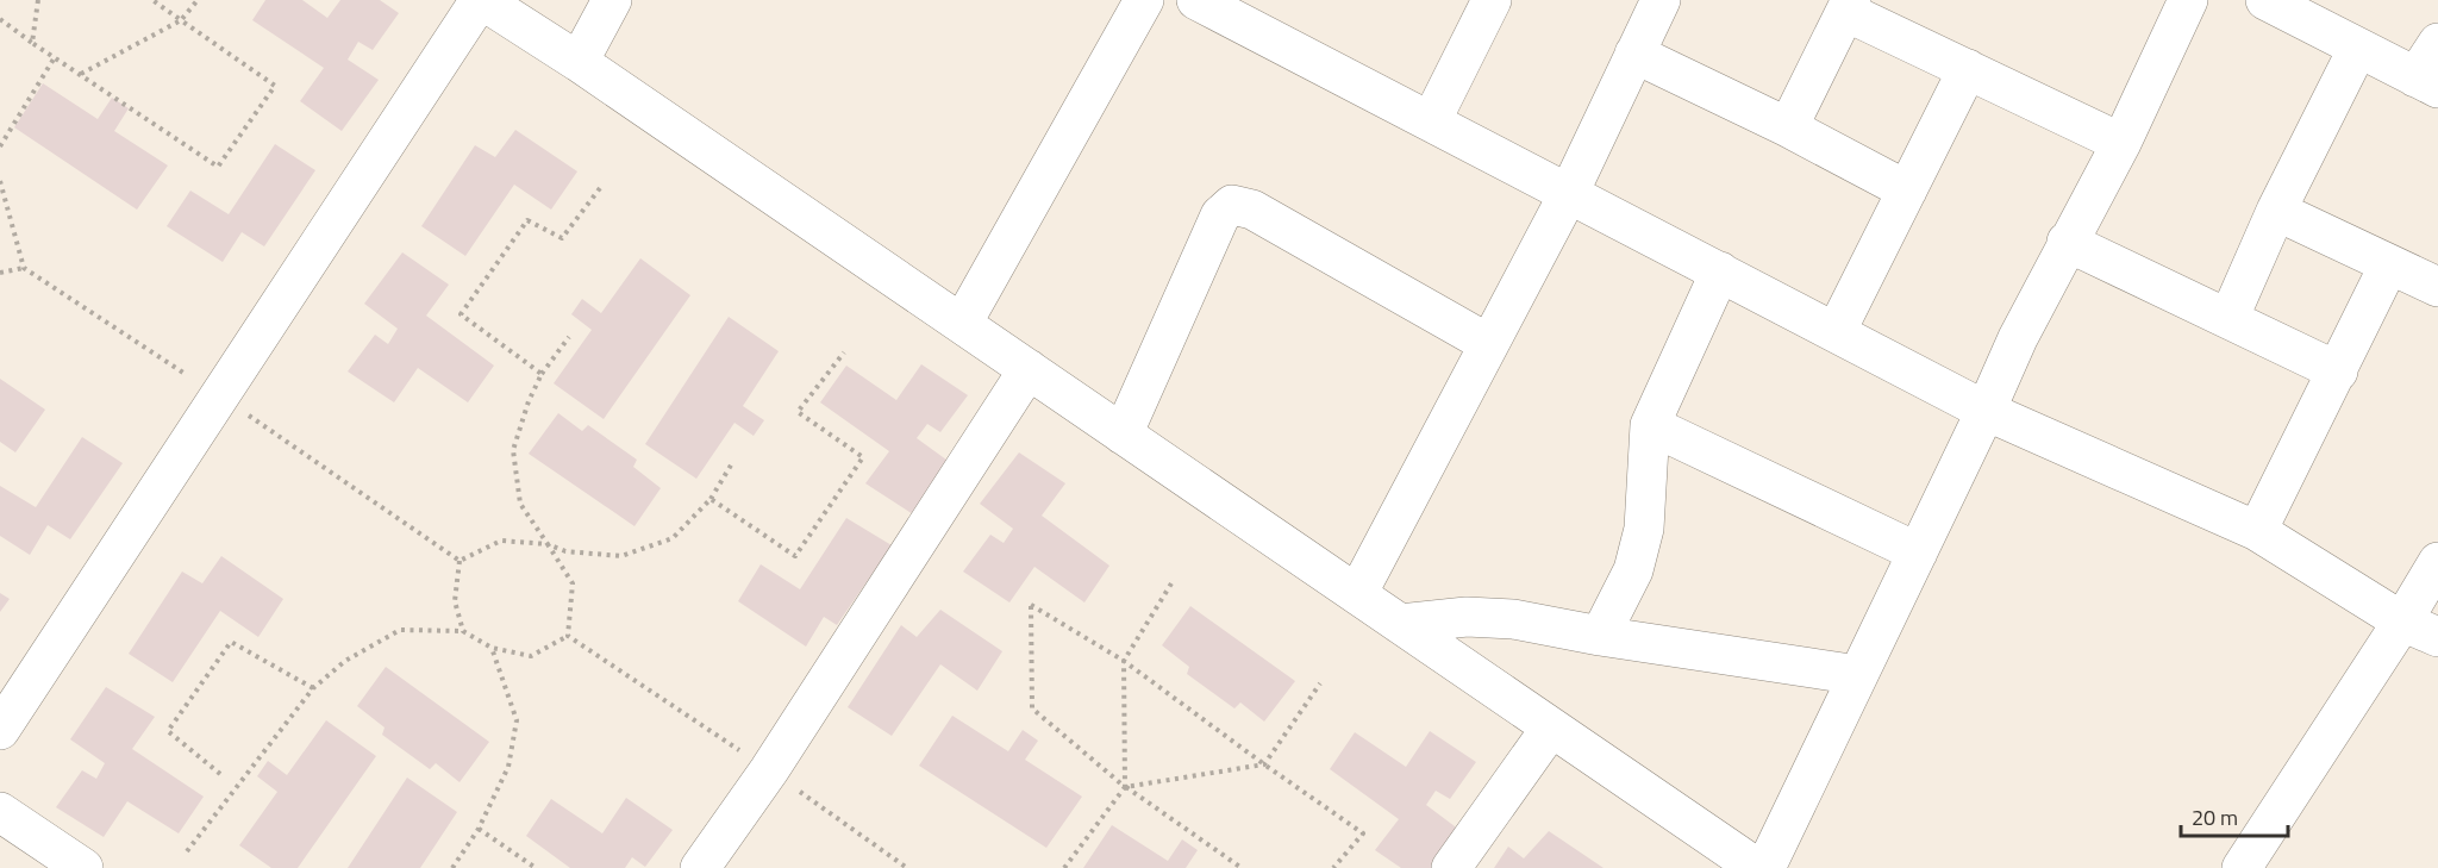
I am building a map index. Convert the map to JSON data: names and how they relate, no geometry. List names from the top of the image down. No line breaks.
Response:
{"scale_bar":"20 m"}
